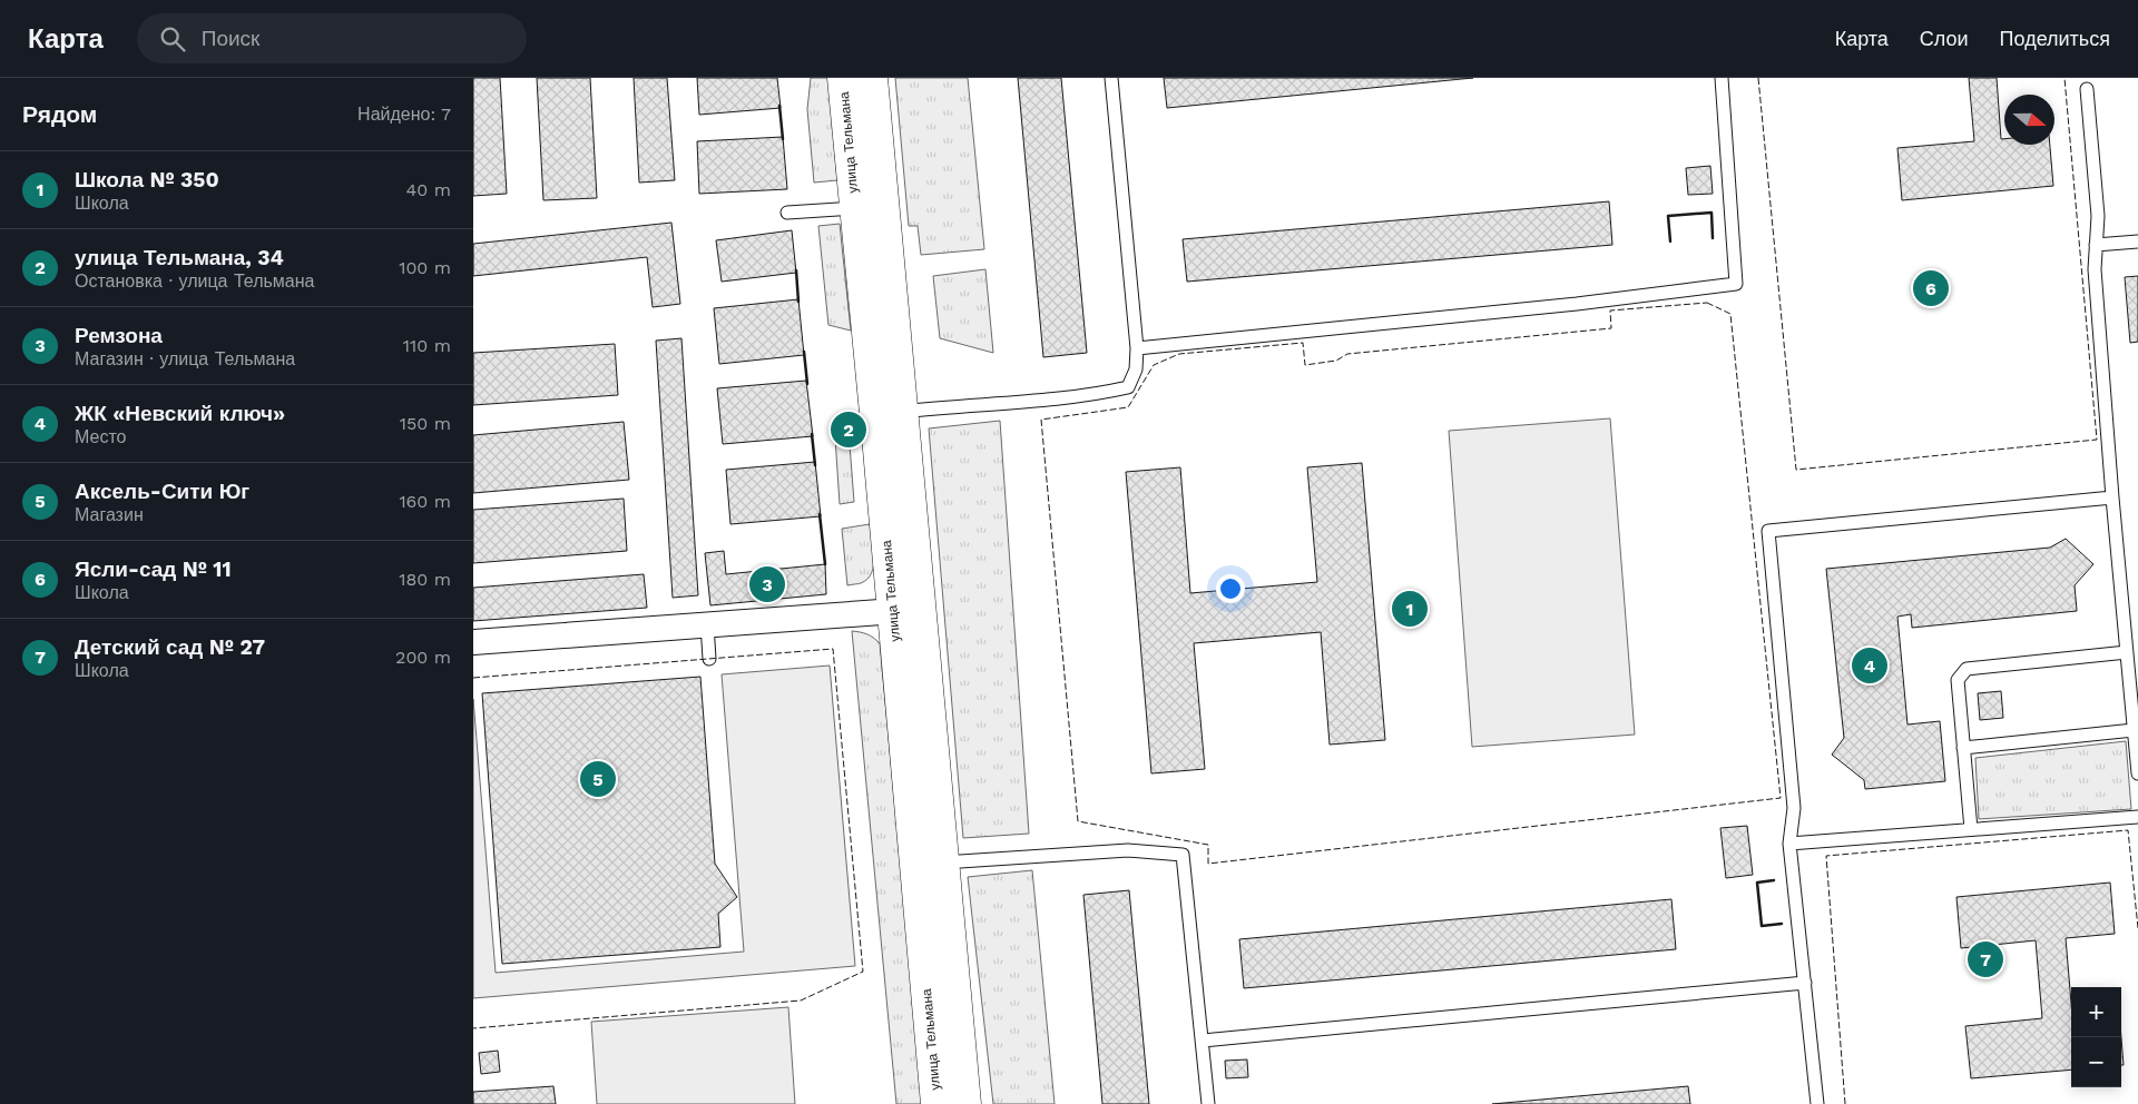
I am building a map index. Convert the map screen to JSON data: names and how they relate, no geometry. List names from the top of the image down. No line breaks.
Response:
{"streets":{"street":["улица Тельмана"]},"north":"right","page":{"header":"Карта","search":"Поиск","nav":["Карта","Слои","Поделиться"],"heading":["Рядом","Найдено: 7"],"list":[{"mark":"1","name":"Школа № 350","note":"Школа","value":"40 m"},{"mark":"2","name":"улица Тельмана, 34","note":"Остановка · улица Тельмана","value":"100 m"},{"mark":"3","name":"Ремзона","note":"Магазин · улица Тельмана","value":"110 m"},{"mark":"4","name":"ЖК «Невский ключ»","note":"Место","value":"150 m"},{"mark":"5","name":"Аксель-Сити Юг","note":"Магазин","value":"160 m"},{"mark":"6","name":"Ясли-сад № 11","note":"Школа","value":"180 m"},{"mark":"7","name":"Детский сад № 27","note":"Школа","value":"200 m"}],"pins":["6","2","3","1","4","5","7"],"map_buttons":["+","−"]}}
